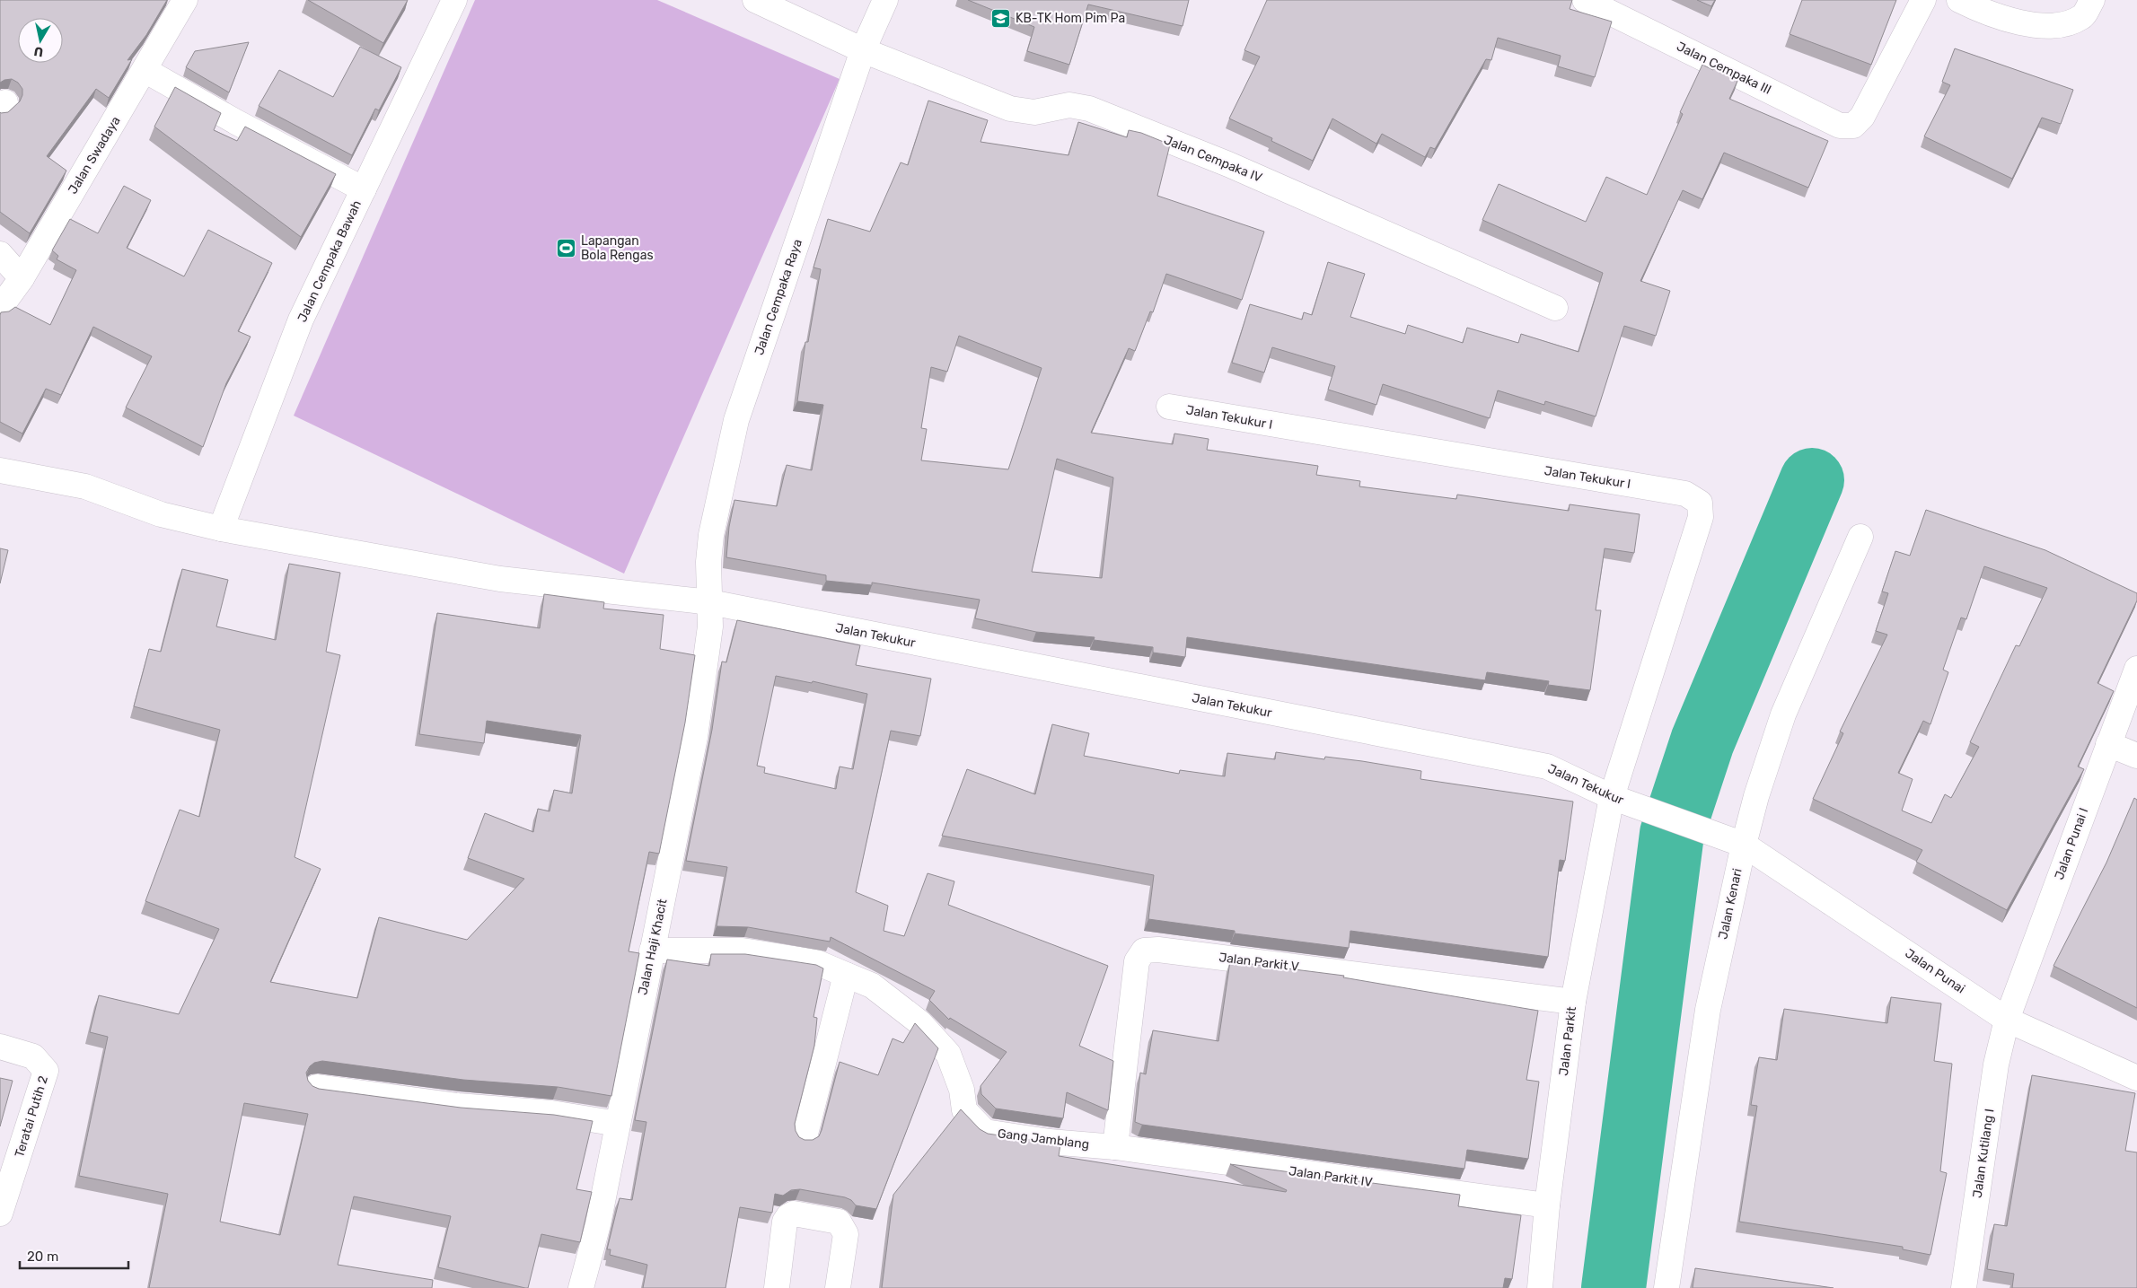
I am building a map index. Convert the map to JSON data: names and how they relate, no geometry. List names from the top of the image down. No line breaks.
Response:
{"streets":{"street":["Jalan Cempaka III","Jalan Swadaya","Jalan Cempaka IV","Jalan Cempaka Bawah","Jalan Cempaka Raya","Jalan Tekukur I","Jalan Tekukur","Jalan Punai I","Jalan Kenari","Jalan Haji Khacit","Jalan Parkit V","Jalan Punai","Jalan Parkit","Teratai Putih 2","Gang Jamblang","Jalan Kutilang I","Jalan Parkit IV"]},"crossings":[["Jalan Cempaka IV","Jalan Cempaka Raya"],["Jalan Cempaka Bawah","Jalan Tekukur"],["Jalan Cempaka Raya","Jalan Tekukur"],["Jalan Cempaka Raya","Jalan Haji Khacit"],["Jalan Tekukur I","Jalan Tekukur"],["Jalan Tekukur I","Jalan Parkit"],["Jalan Tekukur","Jalan Kenari"],["Jalan Tekukur","Jalan Haji Khacit"],["Jalan Tekukur","Jalan Punai"],["Jalan Tekukur","Jalan Parkit"],["Jalan Punai I","Jalan Punai"],["Jalan Punai I","Jalan Kutilang I"],["Jalan Kenari","Jalan Punai"],["Jalan Haji Khacit","Gang Jamblang"],["Jalan Parkit V","Jalan Parkit"],["Jalan Parkit V","Gang Jamblang"],["Jalan Parkit V","Jalan Parkit IV"],["Jalan Punai","Jalan Kutilang I"],["Jalan Parkit","Jalan Parkit IV"],["Gang Jamblang","Jalan Parkit IV"]],"places":{"school or university":["KB-TK Hom Pim Pa"],"sports":["Lapangan Bola Rengas"]},"scale_bar":"20 m","north":"bottom"}
